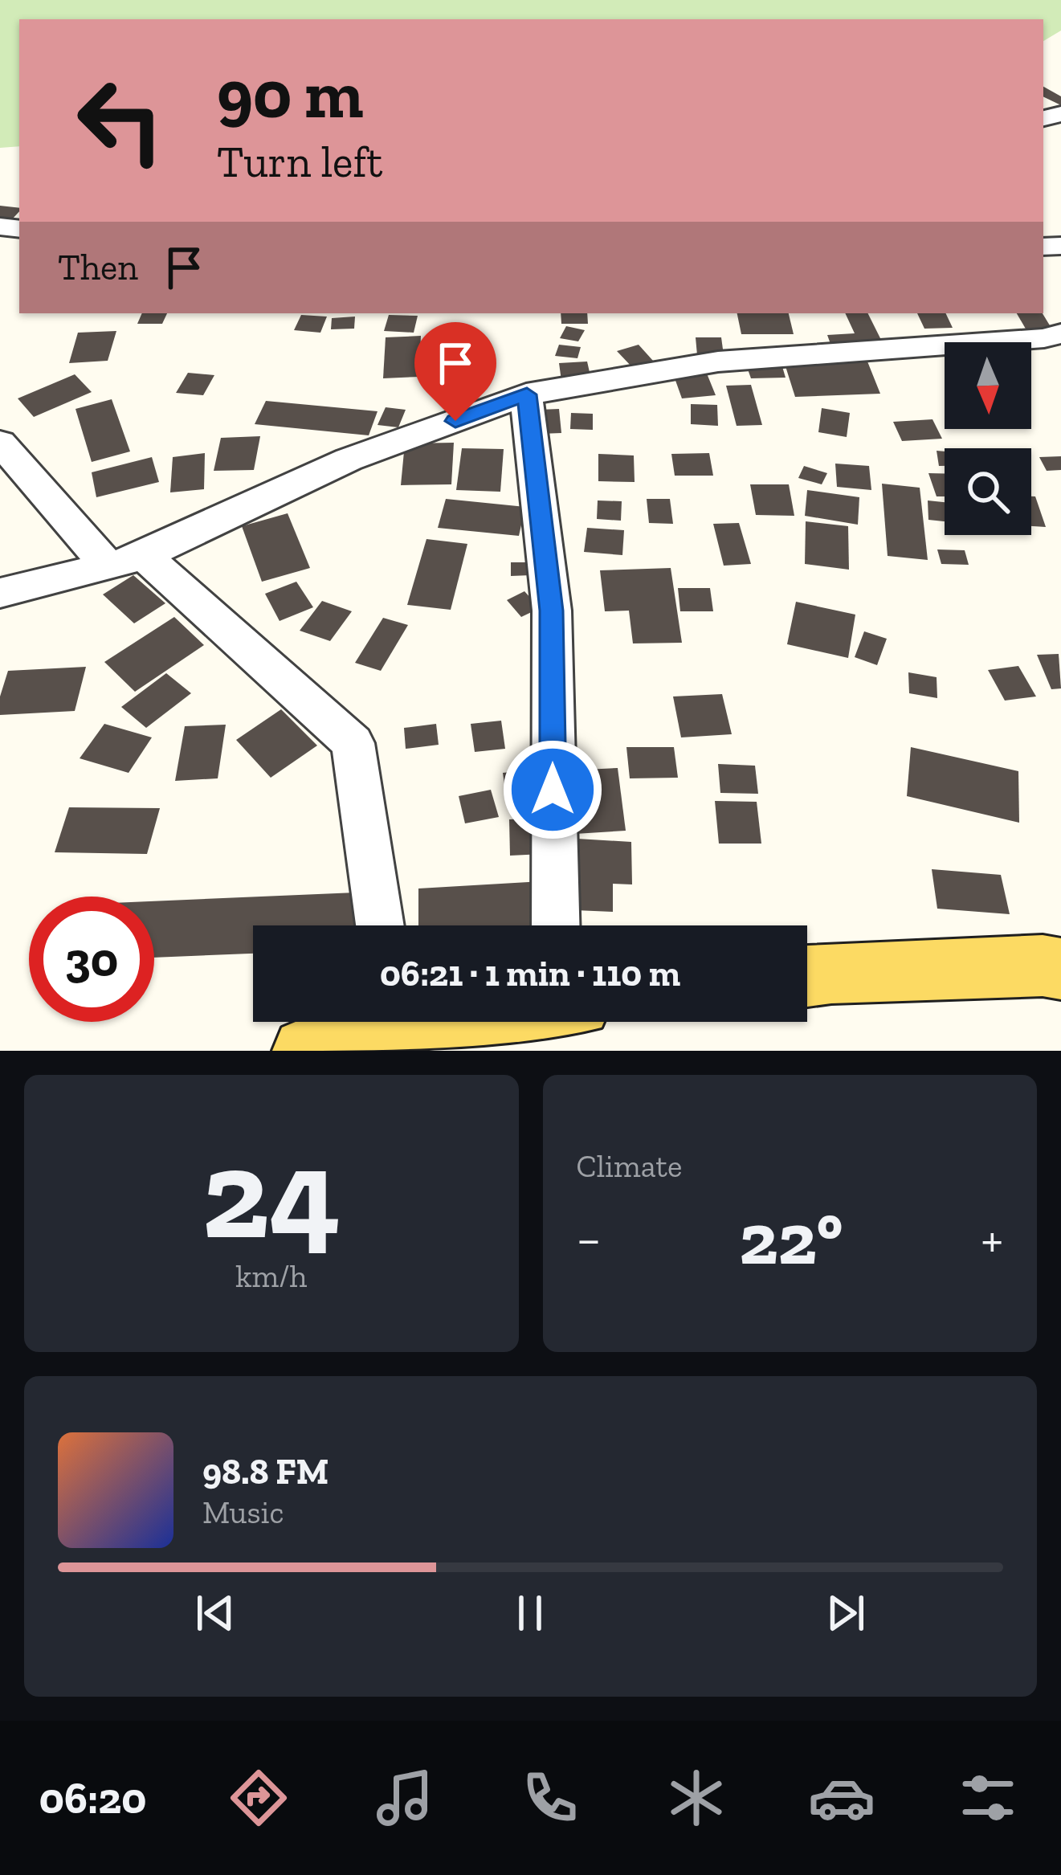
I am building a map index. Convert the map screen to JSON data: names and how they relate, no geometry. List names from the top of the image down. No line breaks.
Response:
{"north":"bottom","page":{"turn":["90 m","Turn left"],"then":"Then","limit":"30","trip":"06:21 · 1 min · 110 m","tile":[["24","km/h"],"Climate"],"heat":["−","22°","+"],"song":["98.8 FM","Music"],"tabs":"06:20"}}
